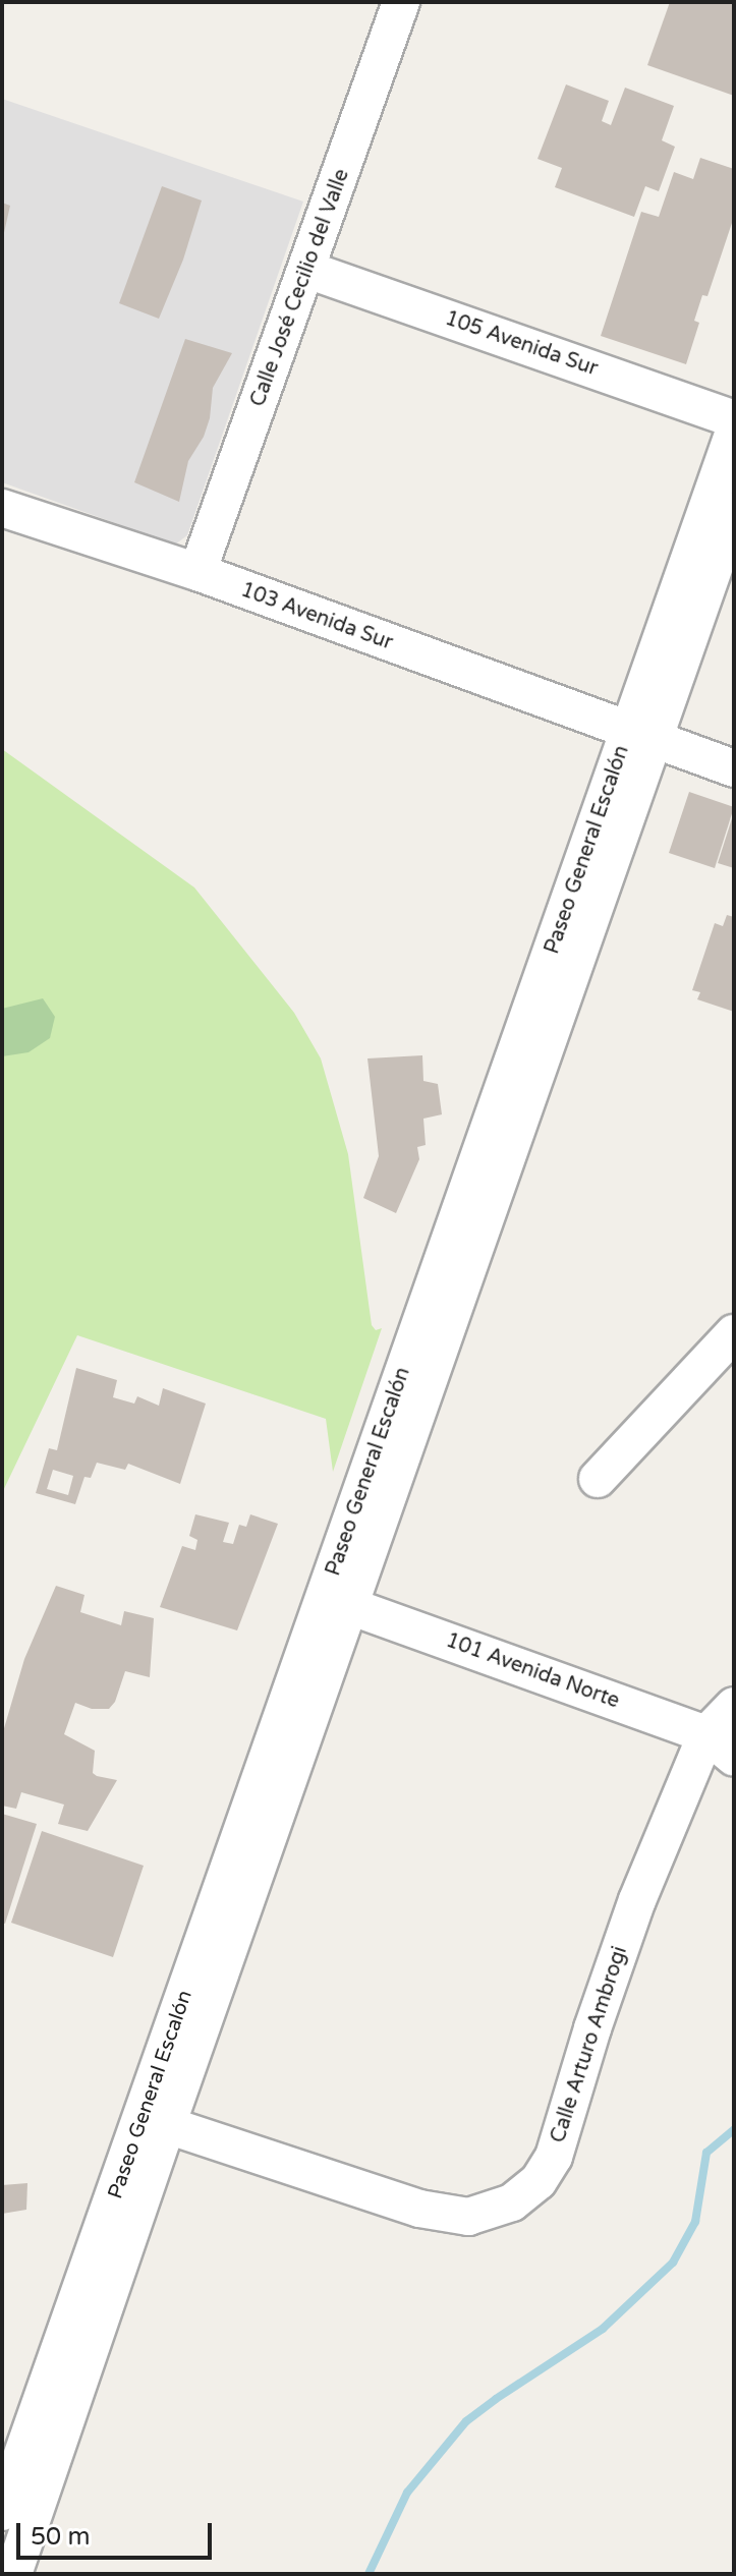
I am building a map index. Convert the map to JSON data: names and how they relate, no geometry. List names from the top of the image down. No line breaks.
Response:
{"streets":{"street":["Calle José Cecilio del Valle","105 Avenida Sur","103 Avenida Sur","Paseo General Escalón","101 Avenida Norte","Calle Arturo Ambrogi"]},"crossings":[["Calle José Cecilio del Valle","105 Avenida Sur"],["Calle José Cecilio del Valle","103 Avenida Sur"],["103 Avenida Sur","Paseo General Escalón"],["Paseo General Escalón","101 Avenida Norte"],["Paseo General Escalón","Calle Arturo Ambrogi"],["101 Avenida Norte","Calle Arturo Ambrogi"]],"scale_bar":"50 m"}
